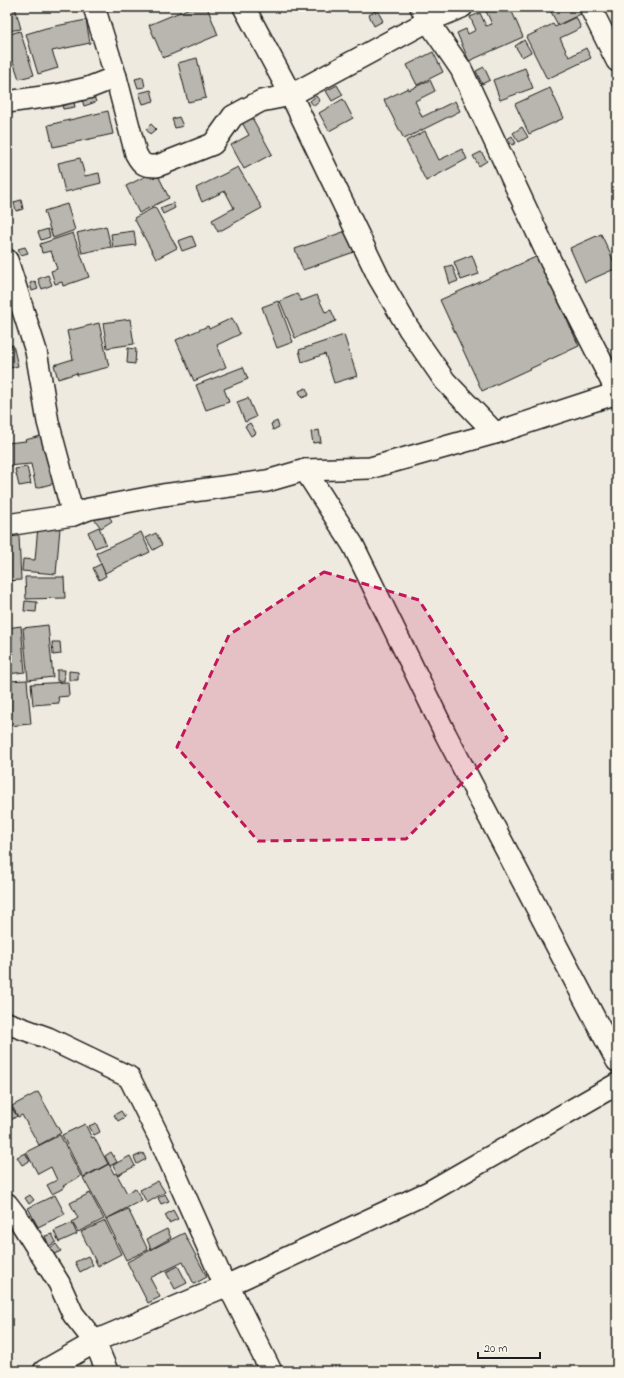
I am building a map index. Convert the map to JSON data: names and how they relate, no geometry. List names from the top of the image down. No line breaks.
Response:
{"scale_bar":"20 m"}
